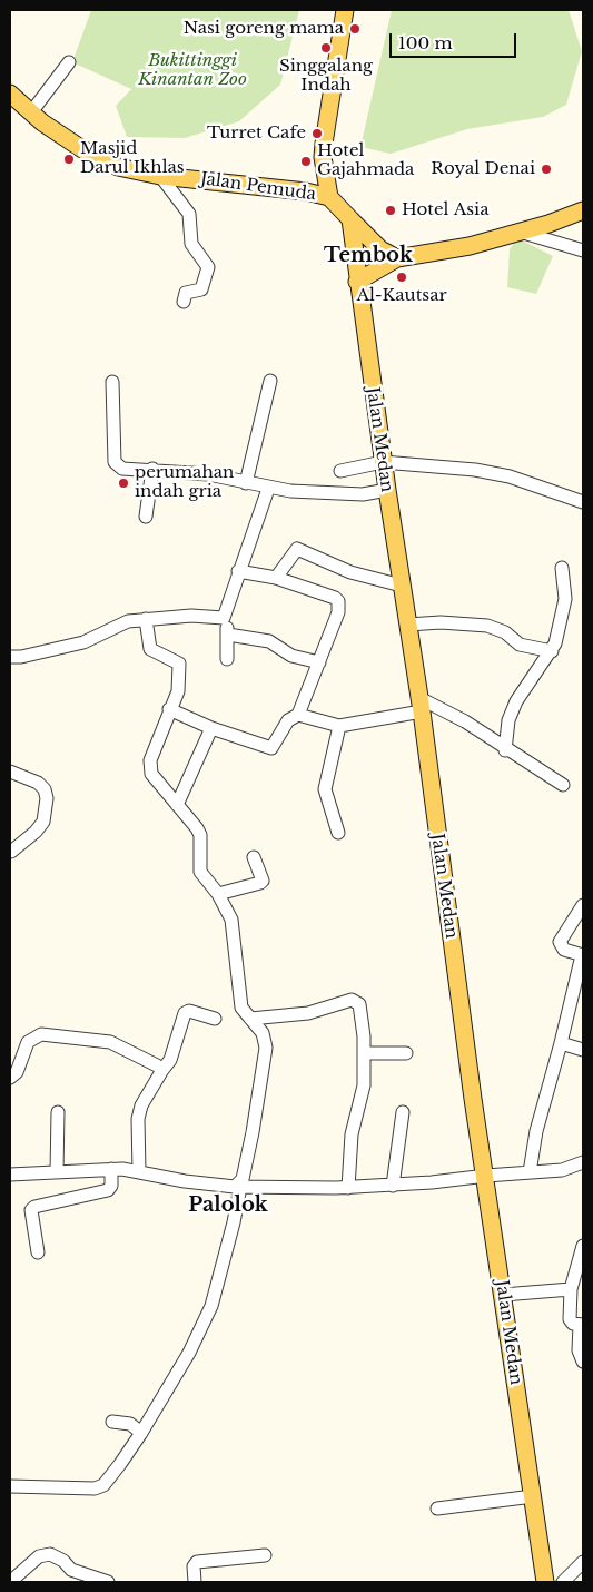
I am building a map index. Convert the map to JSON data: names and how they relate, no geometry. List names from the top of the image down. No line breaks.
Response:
{"streets":{"main road":["Jalan Pemuda","Jalan Medan"]},"districts":["Tembok","Palolok"],"parks":["Bukittinggi Kinantan Zoo"],"places":["Nasi goreng mama","Singgalang Indah","Turret Cafe","Masjid Darul Ikhlas","Hotel Gajahmada","Royal Denai","Hotel Asia","Al-Kautsar","perumahan indah gria"],"scale_bar":"100 m"}
